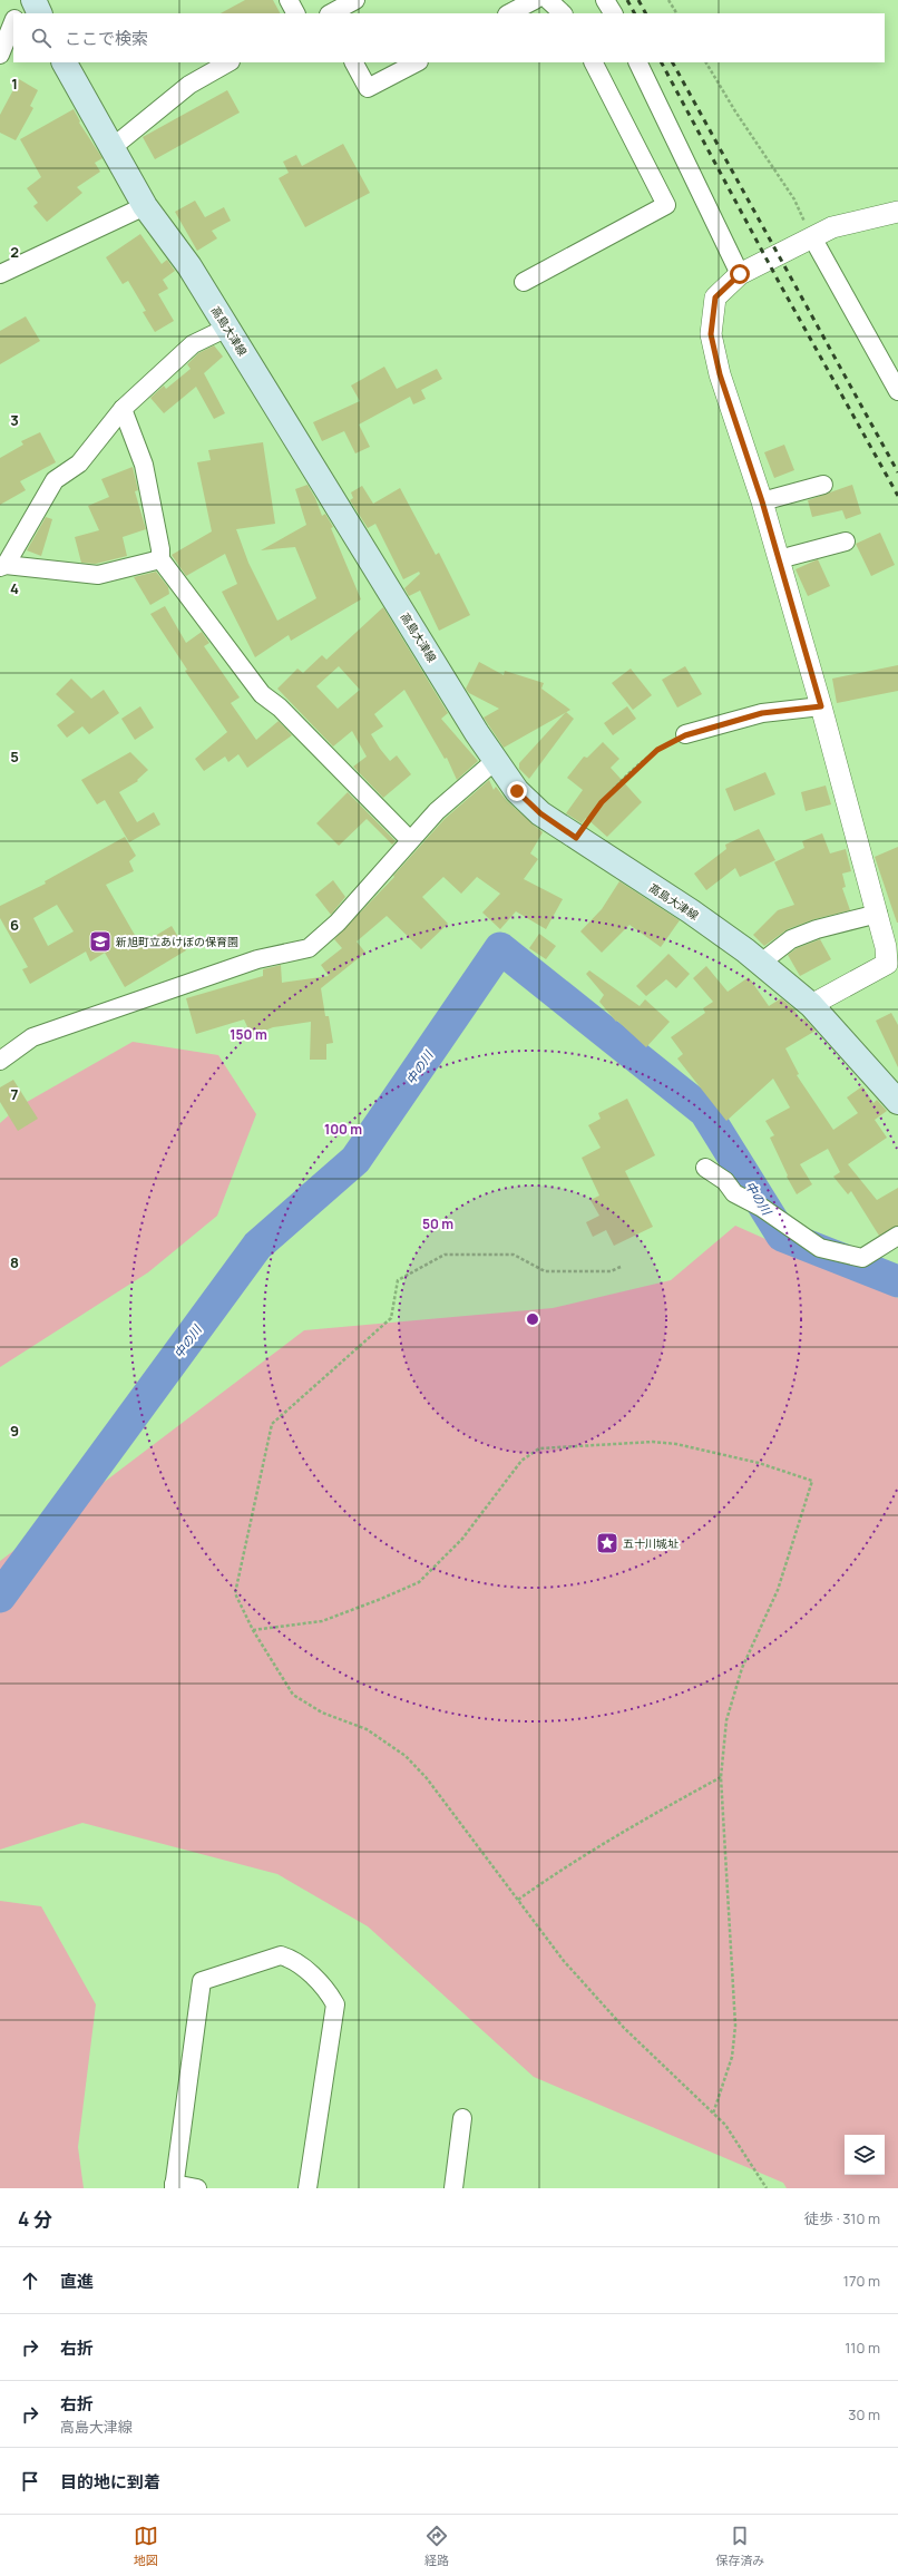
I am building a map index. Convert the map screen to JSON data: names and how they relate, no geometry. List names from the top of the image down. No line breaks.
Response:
{"streets":{"main road":["高島大津線"]},"water":["中の川"],"places":{"school or university":["新旭町立あけぼの保育園"],"place":["五十川城址"]},"page":{"search":"ここで検索","heading":["4 分","徒歩 · 310 m"],"list":[["直進","170 m"],["右折","110 m"],["右折","高島大津線","30 m"],"目的地に到着"],"nav":["地図","経路","保存済み"]},"grid":{"rows":["1","2","3","4","5","6","7","8","9"]},"rings":["150 m","100 m","50 m"]}
